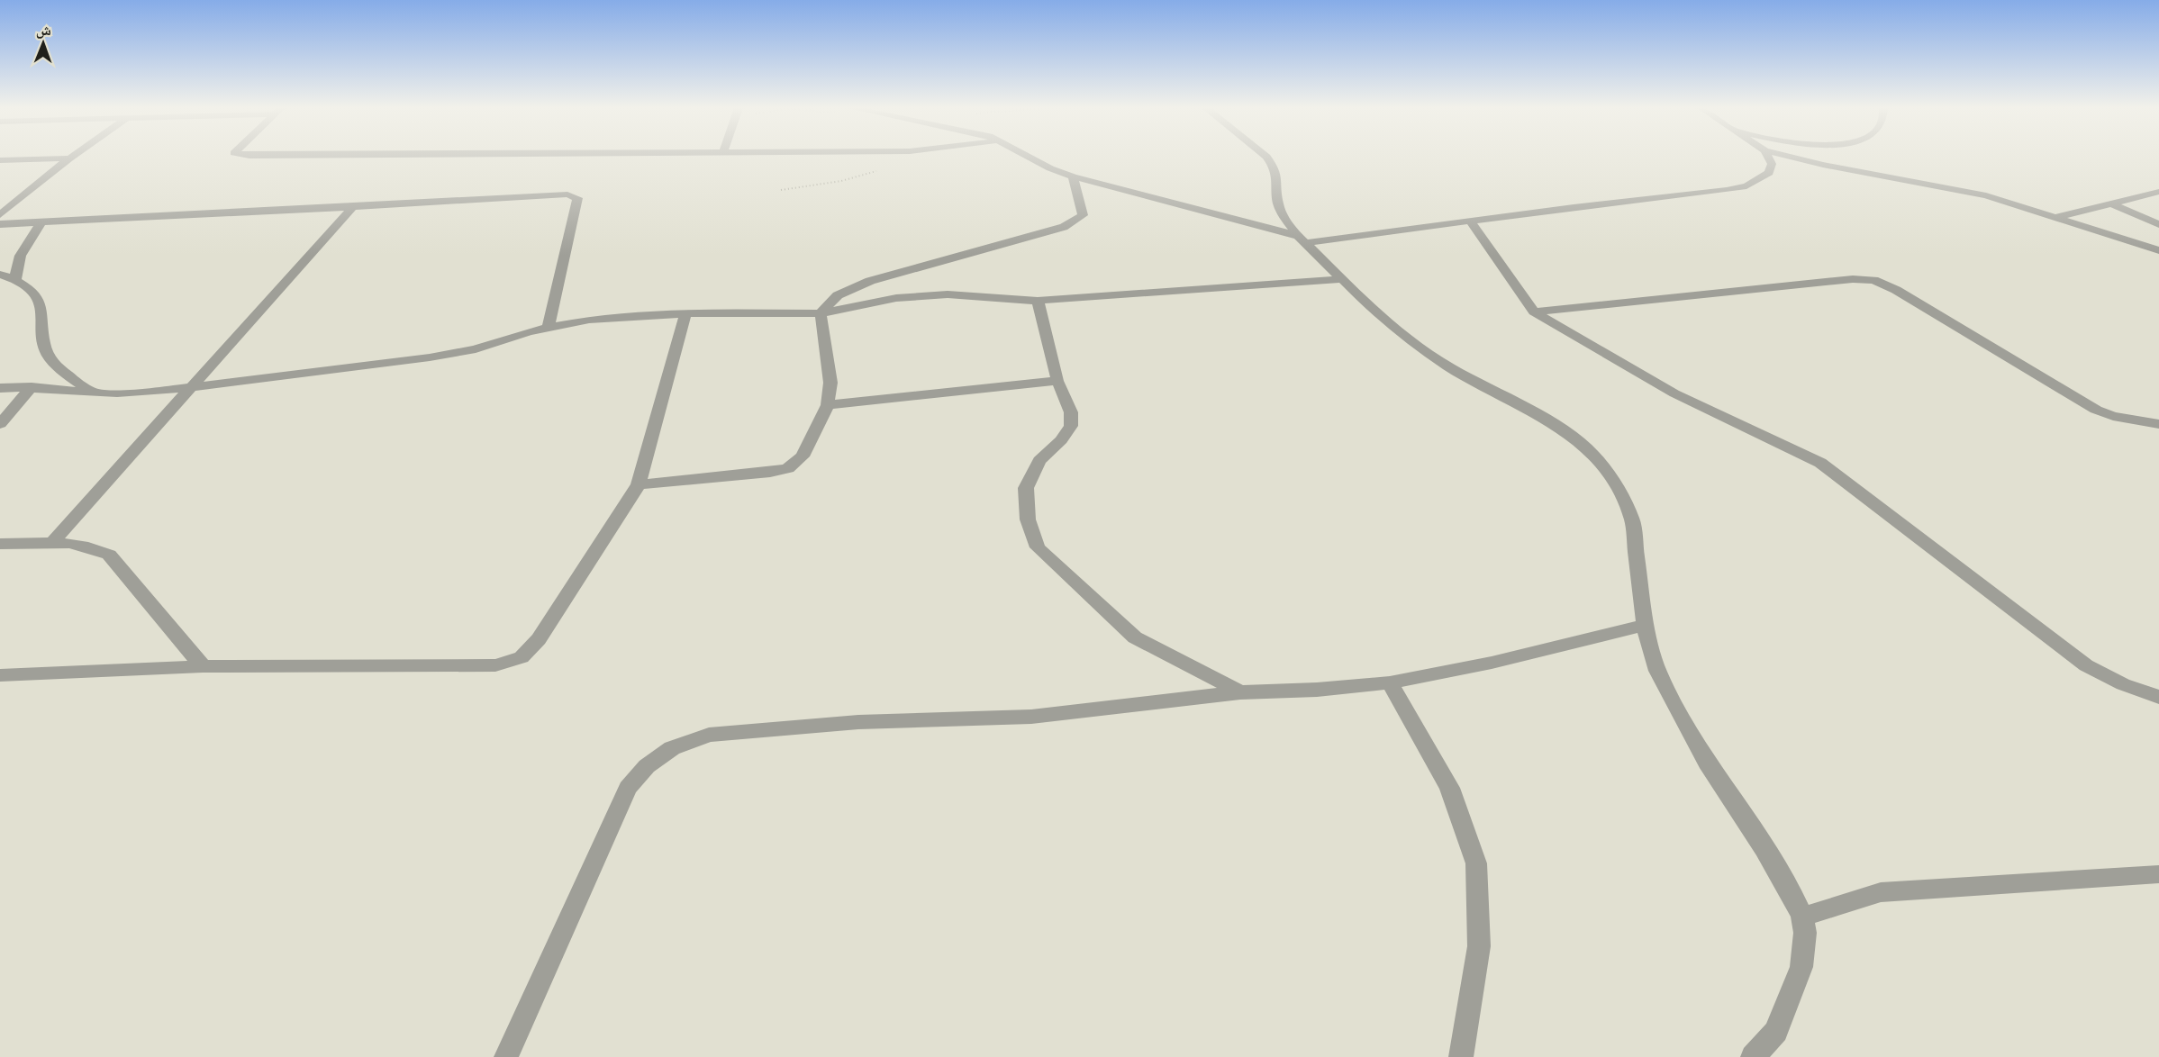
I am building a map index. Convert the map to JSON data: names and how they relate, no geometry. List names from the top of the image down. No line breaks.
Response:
{"north":"top"}
